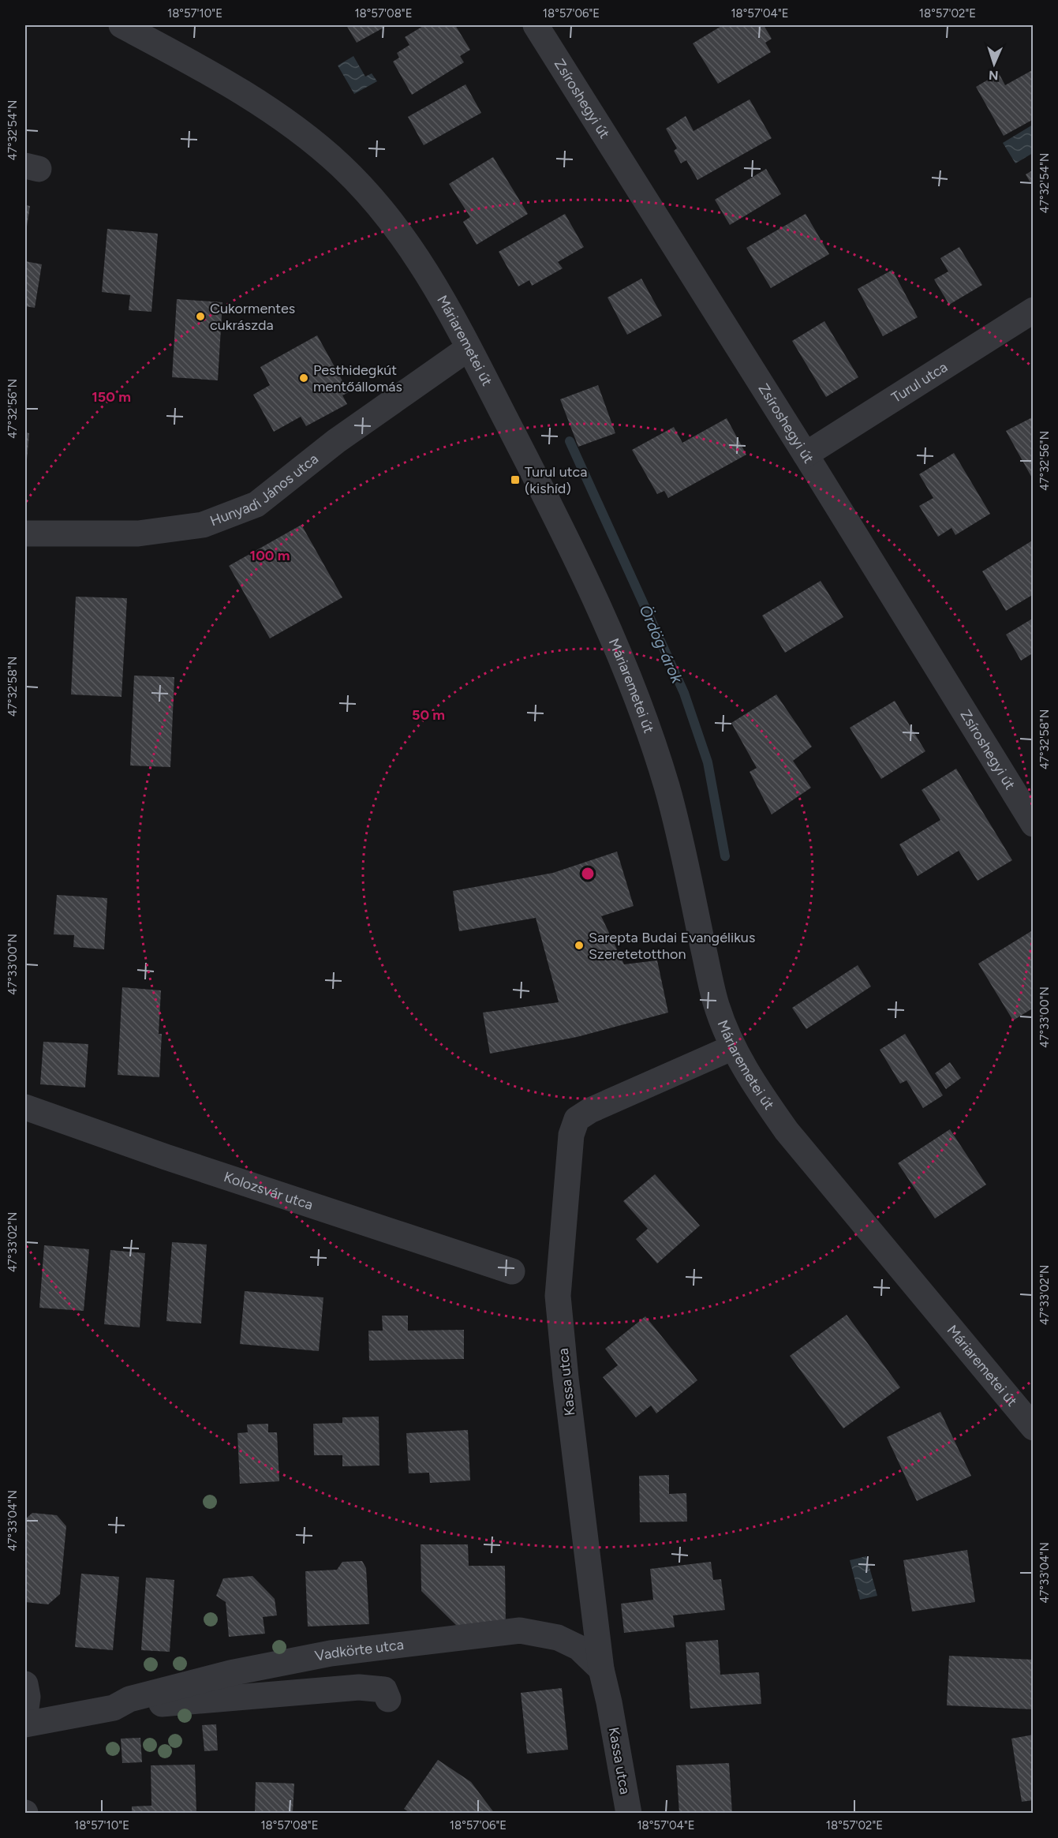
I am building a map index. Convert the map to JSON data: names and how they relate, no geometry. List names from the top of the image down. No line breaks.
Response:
{"streets":{"street":["Zsíroshegyi út","Máriaremetei út","Turul utca","Hunyadi János utca","Kolozsvár utca","Kassa utca","Vadkörte utca"]},"crossings":[["Zsíroshegyi út","Turul utca"],["Máriaremetei út","Hunyadi János utca"],["Máriaremetei út","Kassa utca"],["Kassa utca","Vadkörte utca"]],"water":["Ördög-árok"],"places":{"other":["Cukormentes cukrászda","Pesthidegkút mentőállomás","Sarepta Budai Evangélikus Szeretetotthon"],"transit":["Turul utca (kishíd)"]},"north":"bottom","coordinates":["18°57'10\"E","18°57'08\"E","18°57'06\"E","18°57'04\"E","18°57'02\"E","47°32'54\"N","47°32'56\"N","47°32'58\"N","47°33'00\"N","47°33'02\"N","47°33'04\"N"],"rings":["150 m","100 m","50 m"]}
